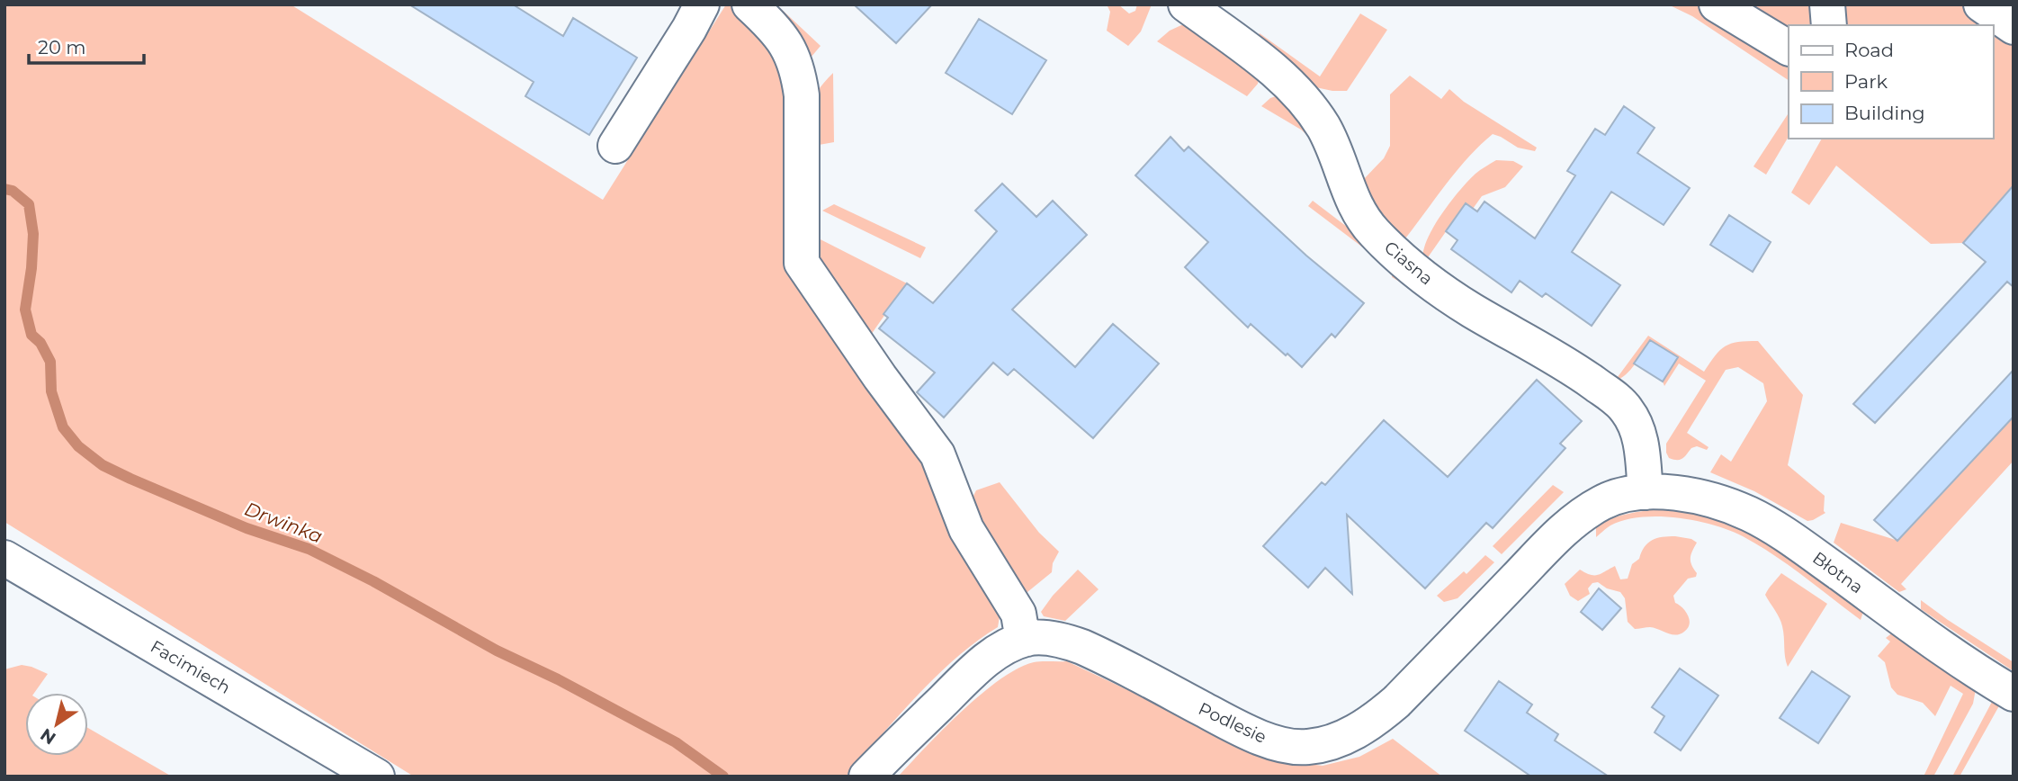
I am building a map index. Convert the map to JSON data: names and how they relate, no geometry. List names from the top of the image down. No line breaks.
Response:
{"streets":{"street":["Ciasna","Błotna","Facimiech","Podlesie"]},"crossings":[["Ciasna","Błotna"],["Ciasna","Podlesie"],["Błotna","Podlesie"]],"water":["Drwinka"],"legend":["Road","Park","Building"],"scale_bar":"20 m","north":"bottom left"}
